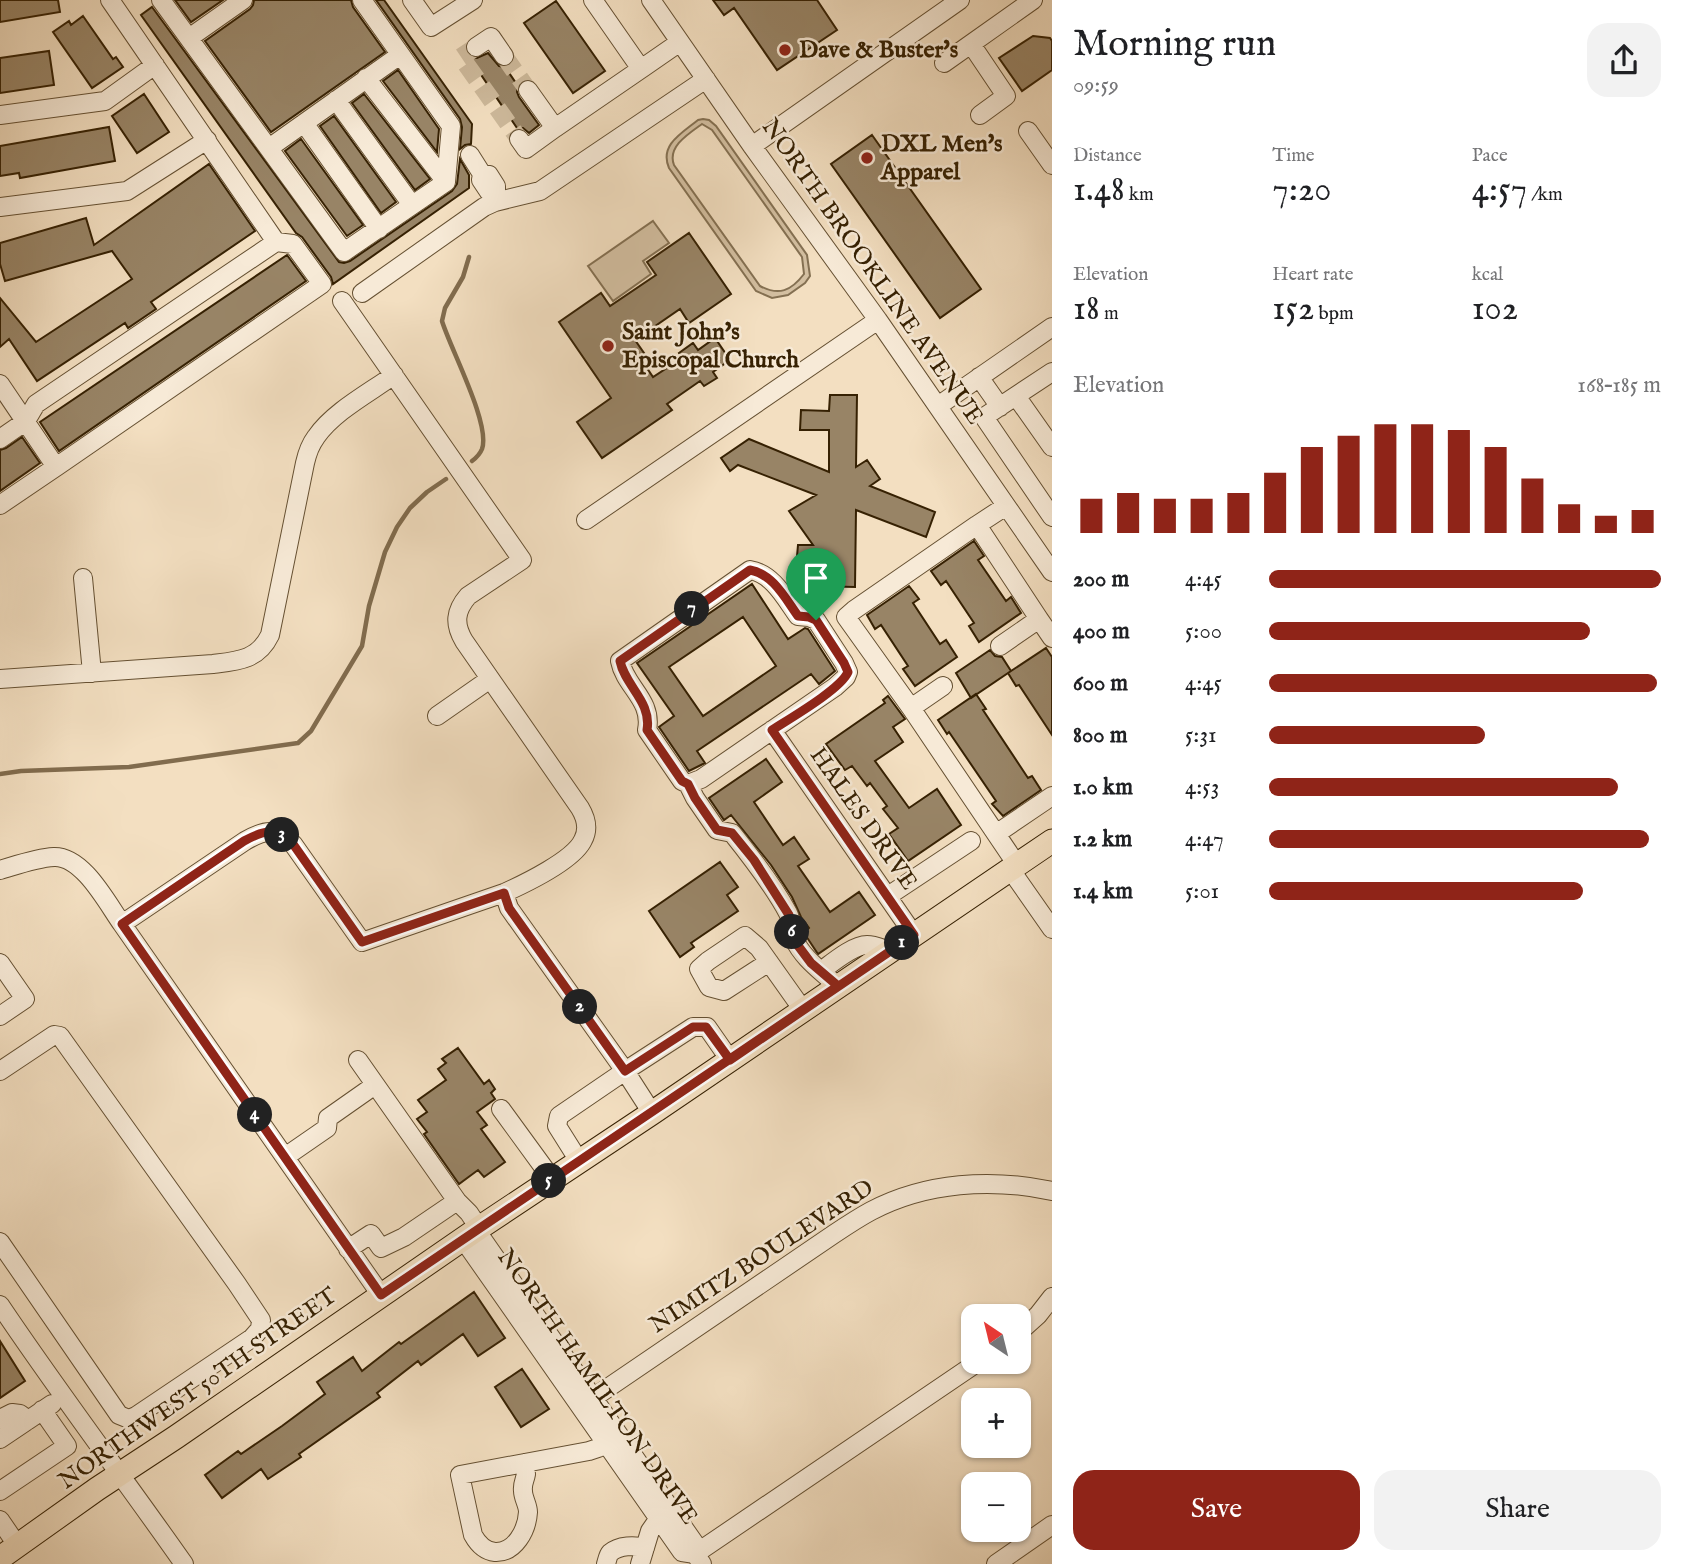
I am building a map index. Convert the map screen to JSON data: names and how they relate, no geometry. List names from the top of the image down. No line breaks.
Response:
{"streets":{"main road":["NORTHWEST 50TH STREET"],"street":["NORTH BROOKLINE AVENUE","HALES DRIVE","NIMITZ BOULEVARD","NORTH HAMILTON DRIVE"]},"crossings":[["HALES DRIVE","NORTHWEST 50TH STREET"],["NIMITZ BOULEVARD","NORTH HAMILTON DRIVE"],["NORTH HAMILTON DRIVE","NORTHWEST 50TH STREET"]],"places":["Dave & Buster's","DXL Men's Apparel","Saint John's Episcopal Church"],"north":"top left","page":{"heading":["Morning run","09:59"],"stats":[["Distance","1.48 km"],["Time","7:20"],["Pace","4:57 /km"],["Elevation","18 m"],["Heart rate","152 bpm"],["kcal","102"]],"chart":["Elevation","168–185 m"],"list":[{"name":"200 m","note":"4:45"},{"name":"400 m","note":"5:00"},{"name":"600 m","note":"4:45"},{"name":"800 m","note":"5:31"},{"name":"1.0 km","note":"4:53"},{"name":"1.2 km","note":"4:47"},{"name":"1.4 km","note":"5:01"}],"pins":["7","3","6","1","2","4","5"],"map_buttons":["+","−"],"buttons":["Save","Share"]}}
